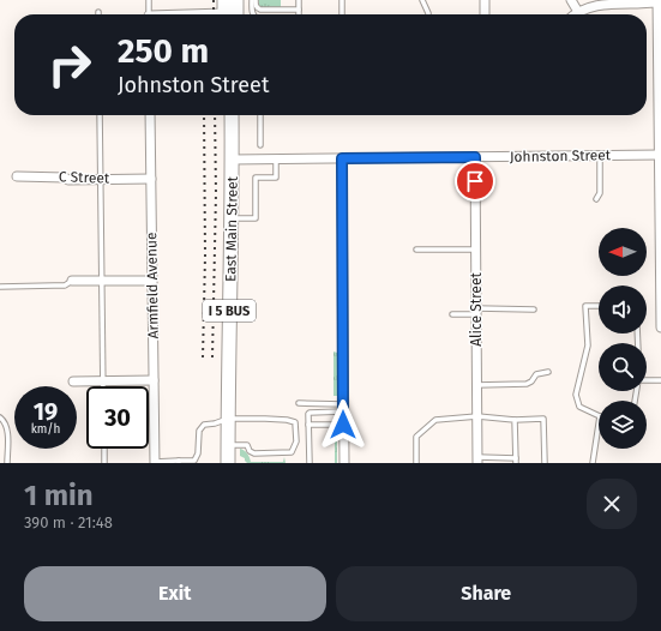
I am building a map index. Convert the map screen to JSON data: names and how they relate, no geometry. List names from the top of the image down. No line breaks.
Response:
{"streets":{"main road":["East Main Street","I 5 BUS"],"street":["Johnston Street","C Street","Armfield Avenue","Alice Street"]},"crossings":[["Johnston Street","East Main Street"],["Johnston Street","Alice Street"],["C Street","Armfield Avenue"]],"north":"left","page":{"turn":["250 m","Johnston Street"],"speed":"19 km/h","limit":"30","heading":["1 min","390 m · 21:48"],"buttons":["Exit","Share"]}}
